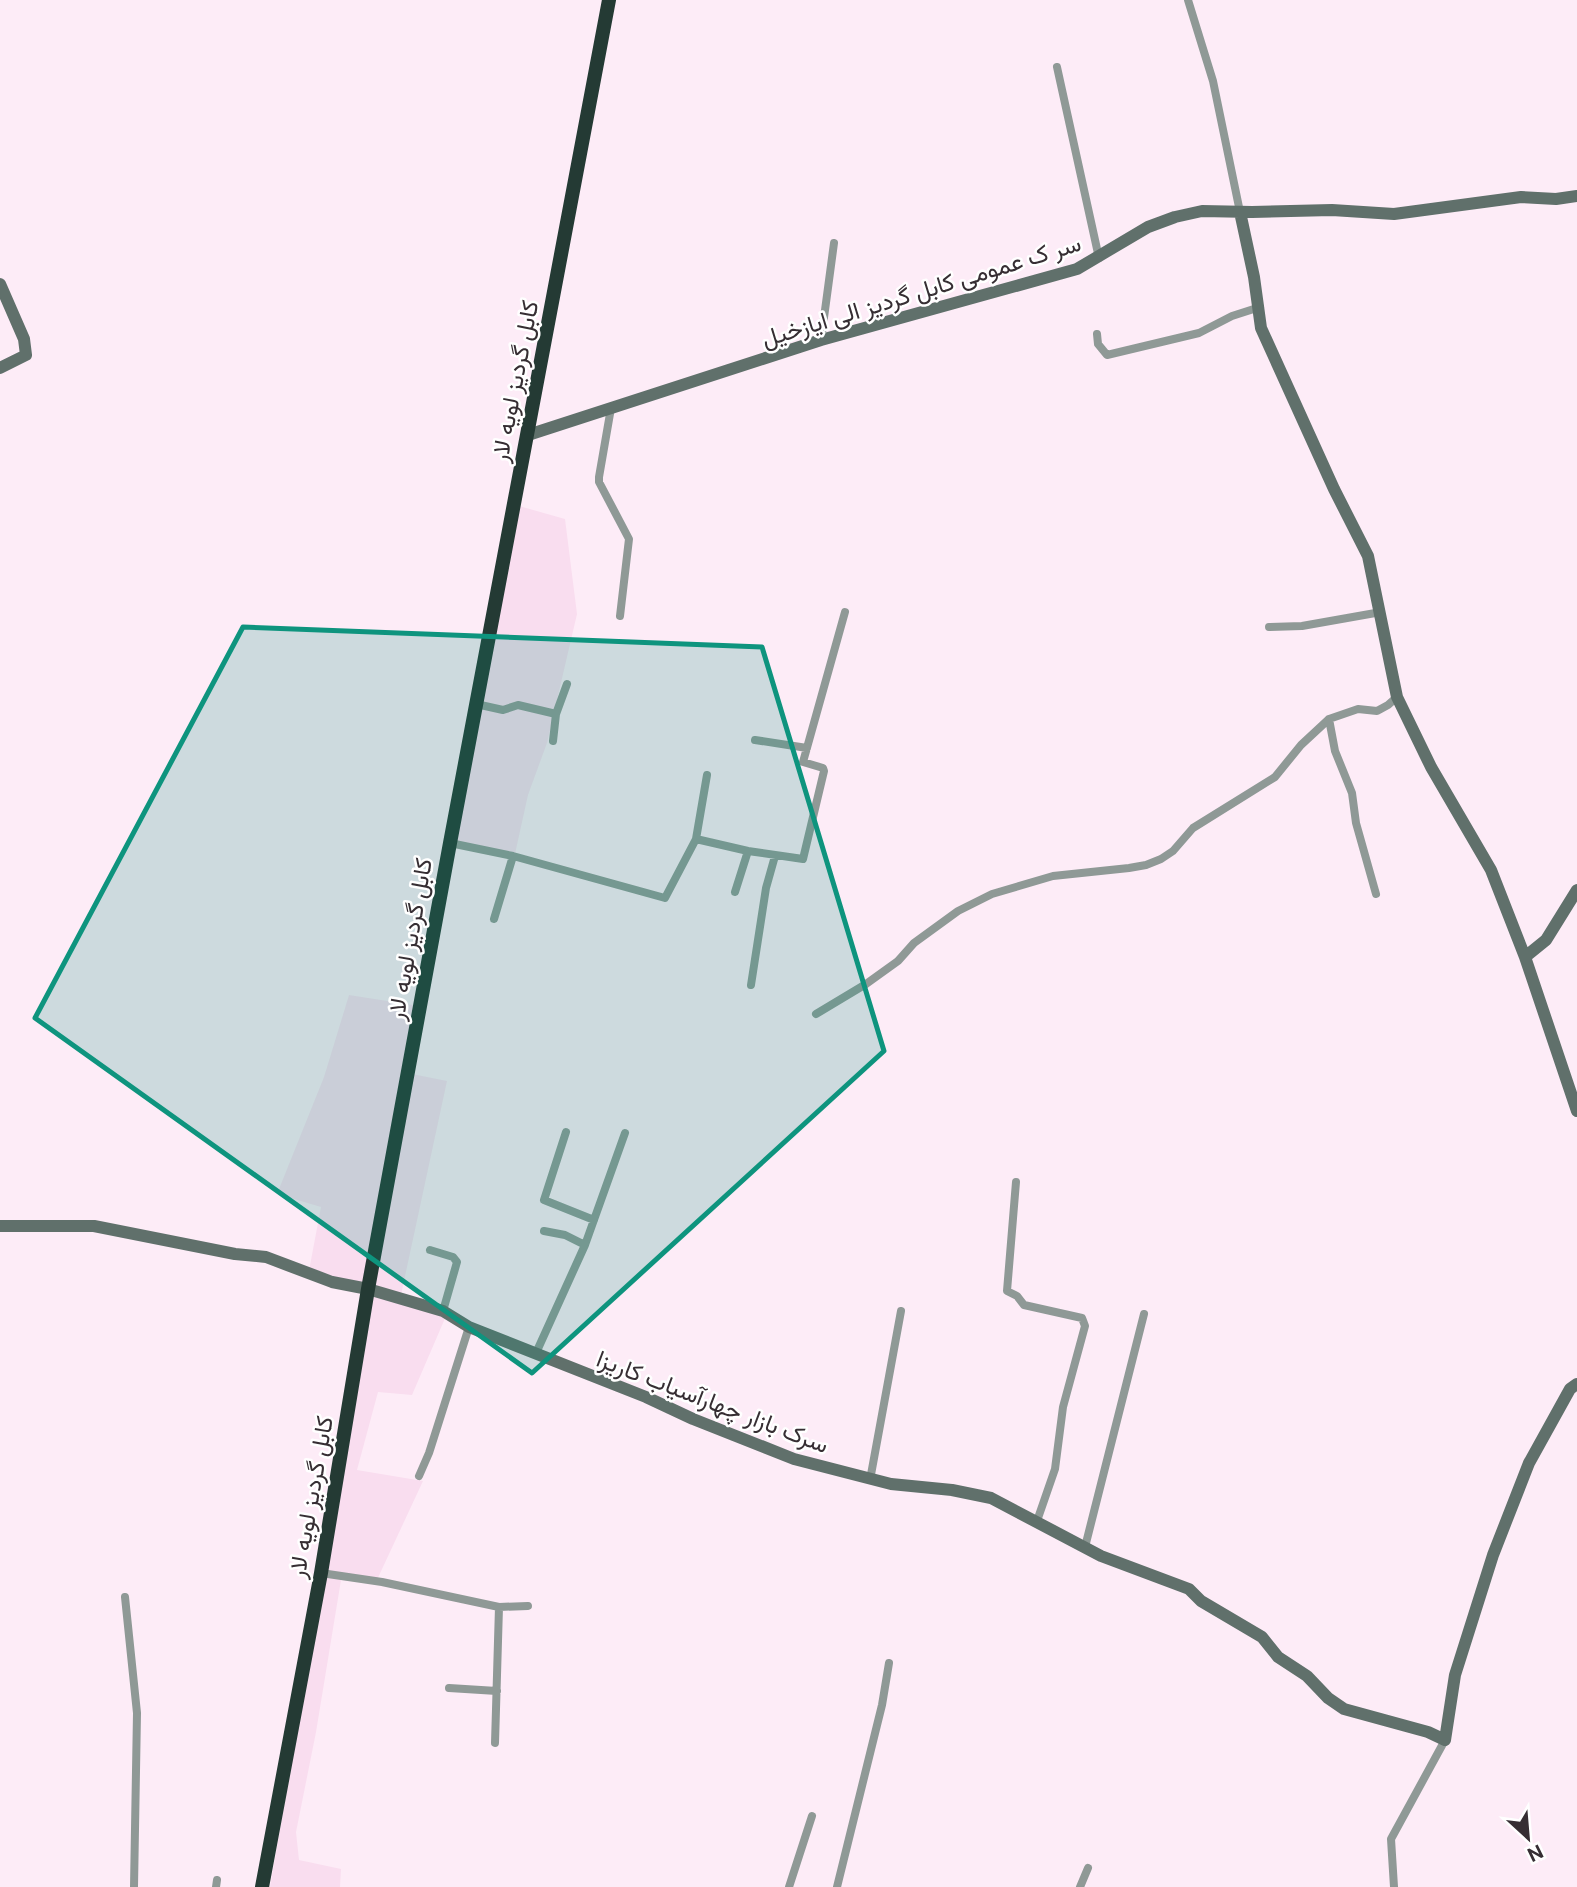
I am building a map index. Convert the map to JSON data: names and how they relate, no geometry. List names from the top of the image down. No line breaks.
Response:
{"streets":{"highway":["کابل گردیز لویه لار"],"street":["سر ک عمومی کابل گردیز الی ایازخیل","سرک بازار چهارآسیاب کاریزا"]},"crossings":[["سر ک عمومی کابل گردیز الی ایازخیل","کابل گردیز لویه لار"],["کابل گردیز لویه لار","سرک بازار چهارآسیاب کاریزا"]],"north":"bottom right"}
